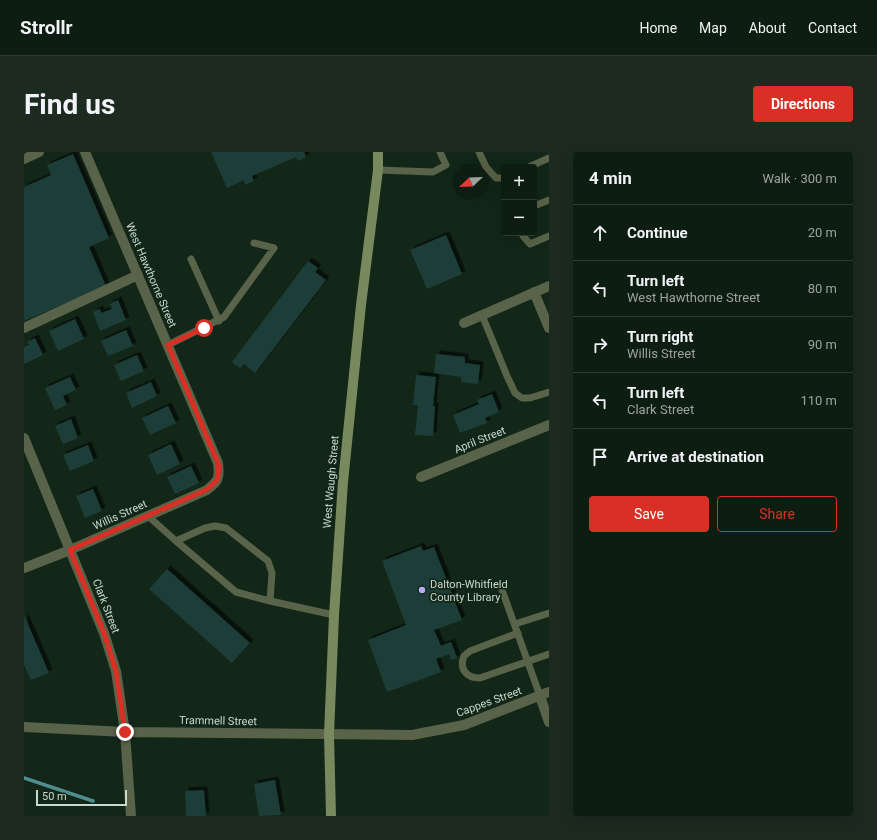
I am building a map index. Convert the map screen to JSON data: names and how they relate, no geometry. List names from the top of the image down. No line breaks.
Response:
{"streets":{"street":["West Hawthorne Street","April Street","West Waugh Street","Willis Street","Clark Street","Cappes Street","Trammell Street"]},"crossings":[["West Hawthorne Street","Willis Street"],["West Waugh Street","Trammell Street"],["Willis Street","Clark Street"],["Clark Street","Trammell Street"],["Cappes Street","Trammell Street"]],"places":["Dalton-Whitfield County Library"],"scale_bar":"50 m","north":"bottom left","page":{"header":"Strollr","nav":["Home","Map","About","Contact"],"buttons":["Directions",["Save","Share"]],"title":"Find us","heading":["4 min","Walk · 300 m"],"map_buttons":["+","−"],"list":[["Continue","20 m"],["Turn left","West Hawthorne Street","80 m"],["Turn right","Willis Street","90 m"],["Turn left","Clark Street","110 m"],"Arrive at destination"],"scale":"50 m"}}
